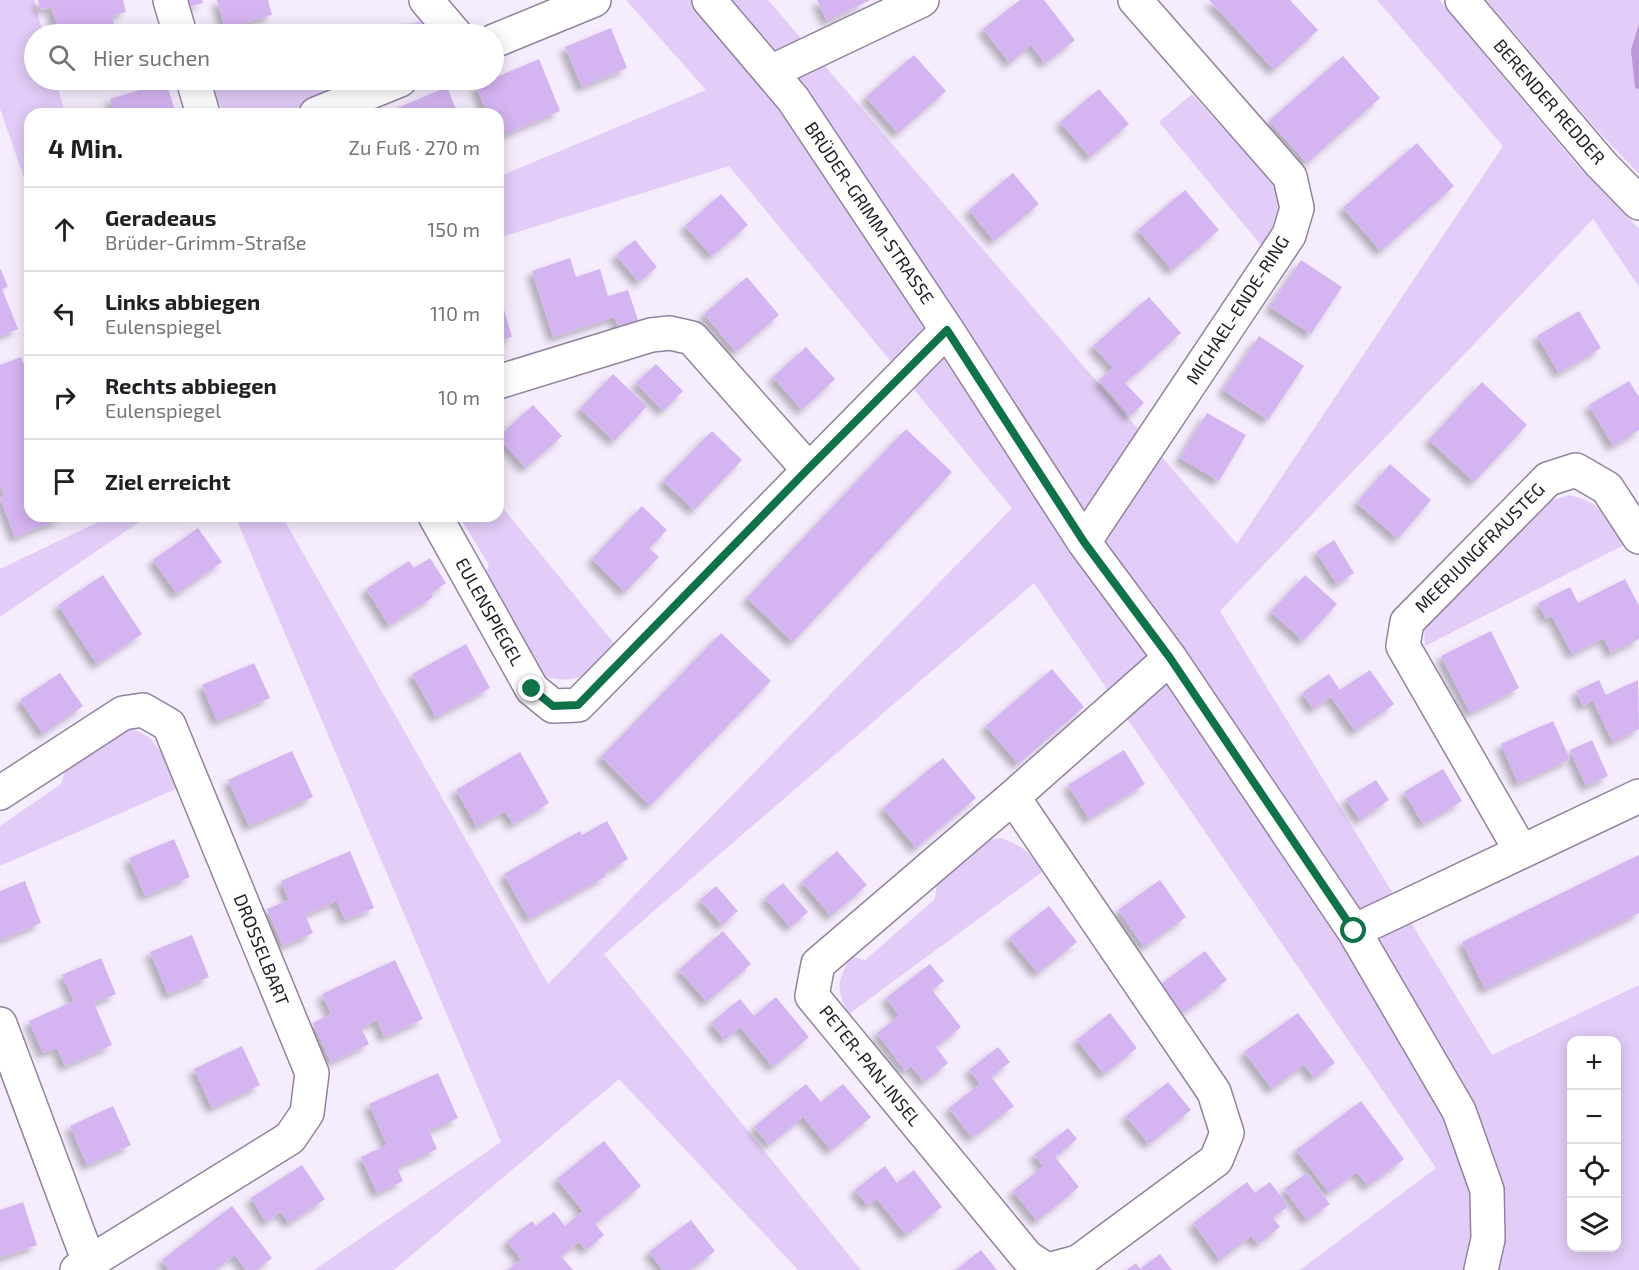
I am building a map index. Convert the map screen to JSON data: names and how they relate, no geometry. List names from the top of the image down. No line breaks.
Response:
{"streets":{"street":["BERENDER REDDER","BRÜDER-GRIMM-STRASSE","MICHAEL-ENDE-RING","MEERJUNGFRAUSTEG","EULENSPIEGEL","DROSSELBART","PETER-PAN-INSEL"]},"crossings":[["BRÜDER-GRIMM-STRASSE","MICHAEL-ENDE-RING"],["BRÜDER-GRIMM-STRASSE","EULENSPIEGEL"],["BRÜDER-GRIMM-STRASSE","PETER-PAN-INSEL"]],"page":{"search":"Hier suchen","heading":["4 Min.","Zu Fuß · 270 m"],"list":[["Geradeaus","Brüder-Grimm-Straße","150 m"],["Links abbiegen","Eulenspiegel","110 m"],["Rechts abbiegen","Eulenspiegel","10 m"],"Ziel erreicht"],"map_buttons":["+","−"]}}
